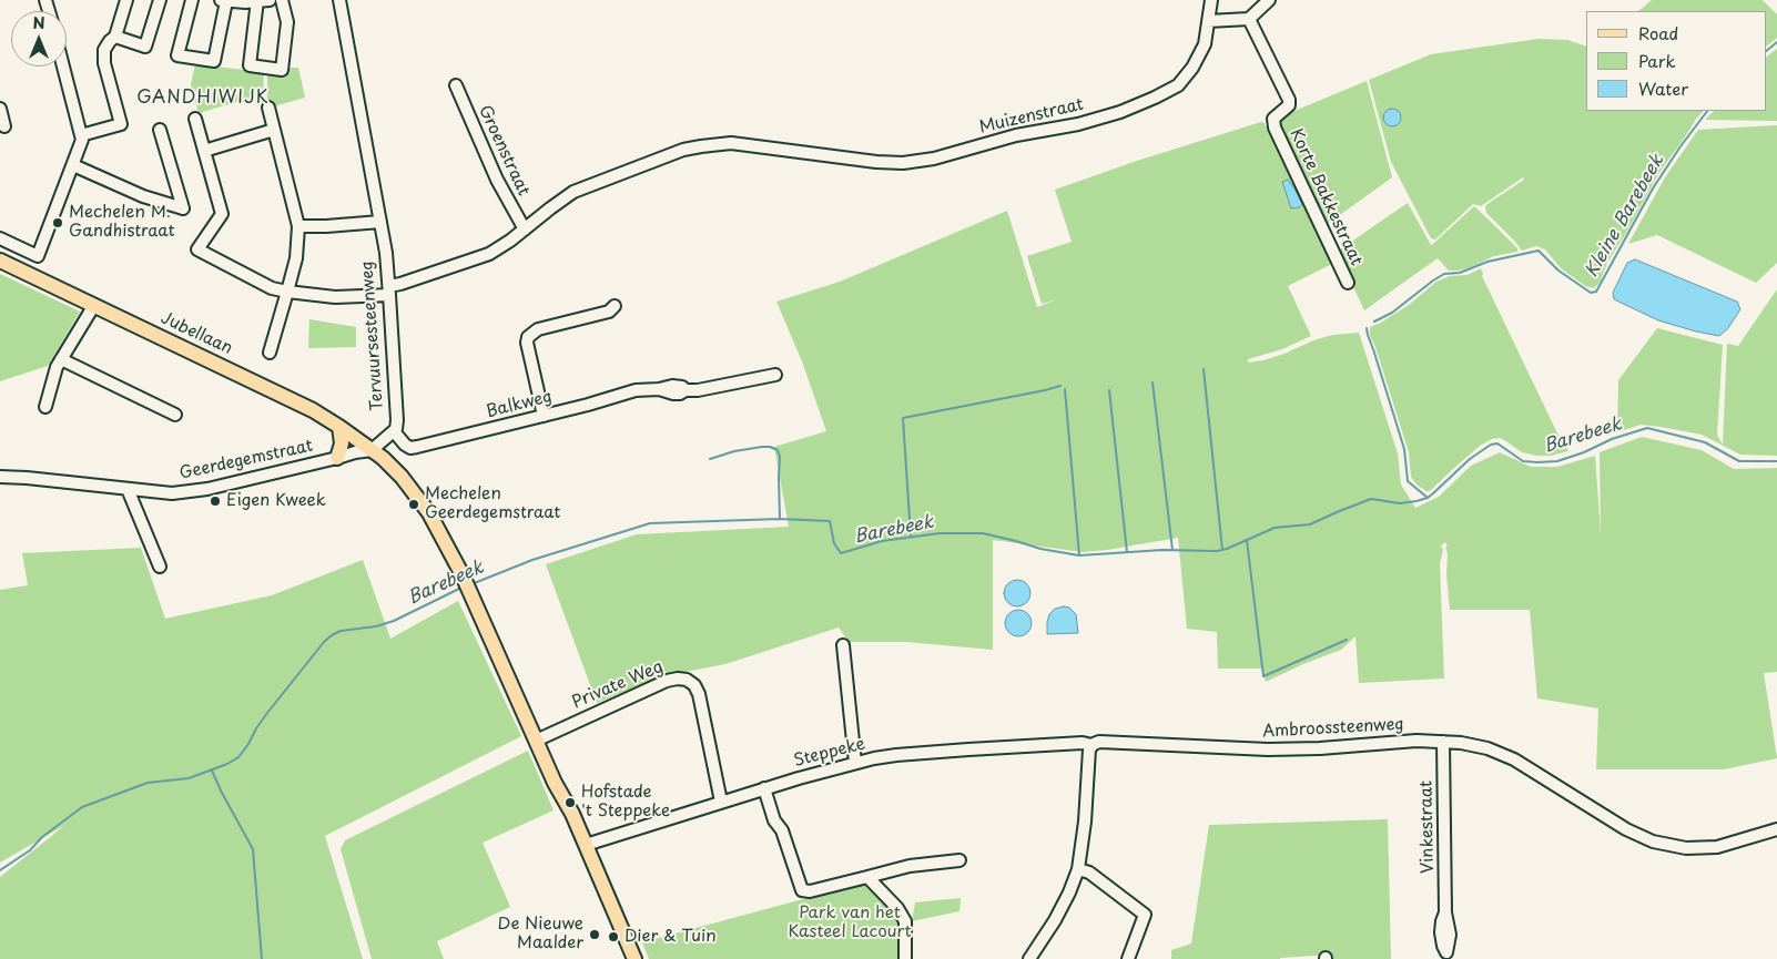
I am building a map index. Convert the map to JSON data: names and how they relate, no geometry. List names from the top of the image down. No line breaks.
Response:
{"streets":{"main road":["Jubellaan"],"street":["Muizenstraat","Groenstraat","Korte Bakkestraat","Tervuursesteenweg","Balkweg","Geerdegemstraat","Private Weg","Ambroossteenweg","Steppeke","Vinkestraat"]},"crossings":[["Muizenstraat","Groenstraat"],["Muizenstraat","Tervuursesteenweg"],["Jubellaan","Tervuursesteenweg"],["Jubellaan","Geerdegemstraat"],["Tervuursesteenweg","Balkweg"],["Tervuursesteenweg","Geerdegemstraat"],["Private Weg","Steppeke"],["Ambroossteenweg","Steppeke"],["Ambroossteenweg","Vinkestraat"]],"districts":["GANDHIWIJK"],"water":["Kleine Barebeek","Barebeek"],"parks":["Park van het Kasteel Lacourt"],"places":["Mechelen M. Gandhistraat","Eigen Kweek","Mechelen Geerdegemstraat","Hofstade 't Steppeke","De Nieuwe Maalder","Dier & Tuin"],"legend":["Road","Park","Water"],"north":"top"}
